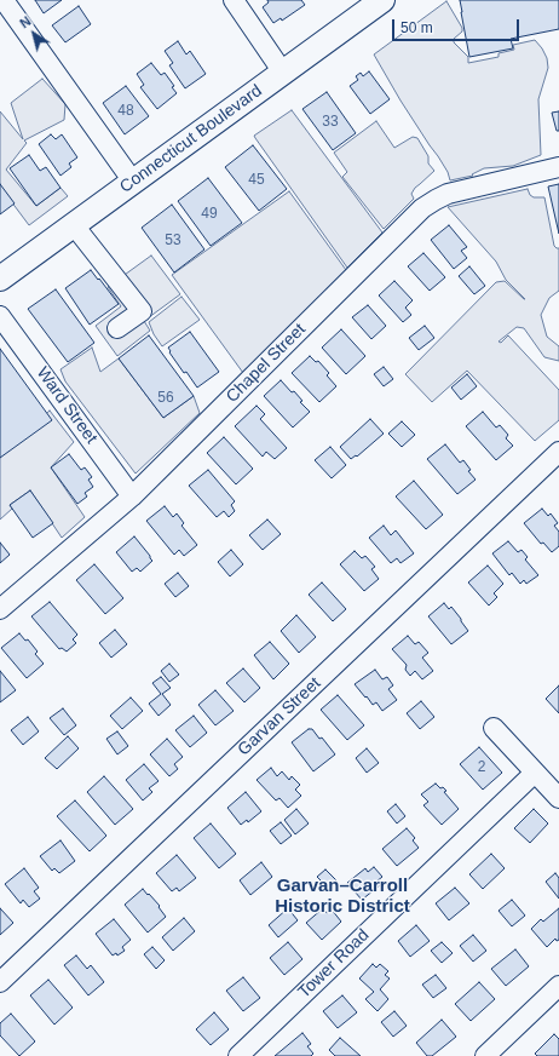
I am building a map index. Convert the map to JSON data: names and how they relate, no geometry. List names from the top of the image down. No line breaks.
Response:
{"streets":{"main road":["Connecticut Boulevard"],"street":["Chapel Street","Ward Street","Garvan Street","Tower Road"]},"crossings":[["Chapel Street","Ward Street"]],"districts":["Garvan–Carroll Historic District"],"house_numbers":["48","33","45","49","53","56","2"],"scale_bar":"50 m","north":"top left"}
